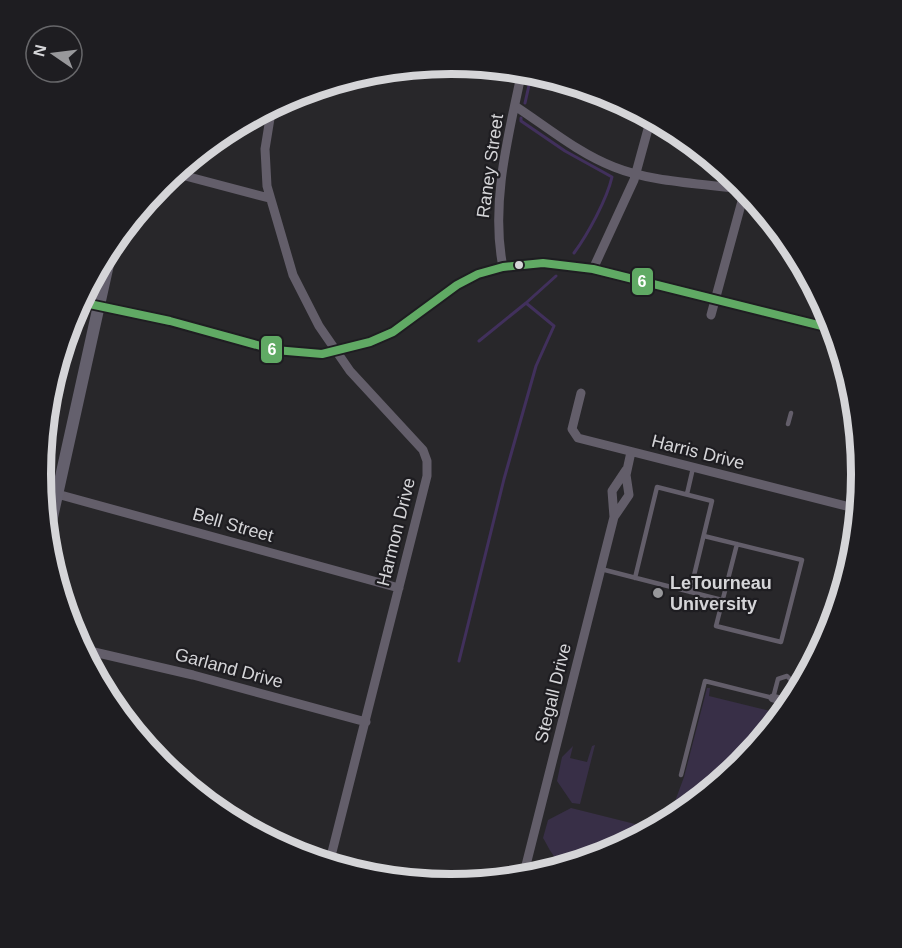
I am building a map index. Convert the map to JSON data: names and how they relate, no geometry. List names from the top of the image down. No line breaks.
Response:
{"streets":{"street":["Raney Street","Harris Drive","Bell Street","Harmon Drive","Garland Drive","Stegall Drive"]},"crossings":[["Harris Drive","Stegall Drive"],["Bell Street","Harmon Drive"],["Harmon Drive","Garland Drive"]],"places":["LeTourneau University"],"lines":["transit line 6"],"north":"left"}
